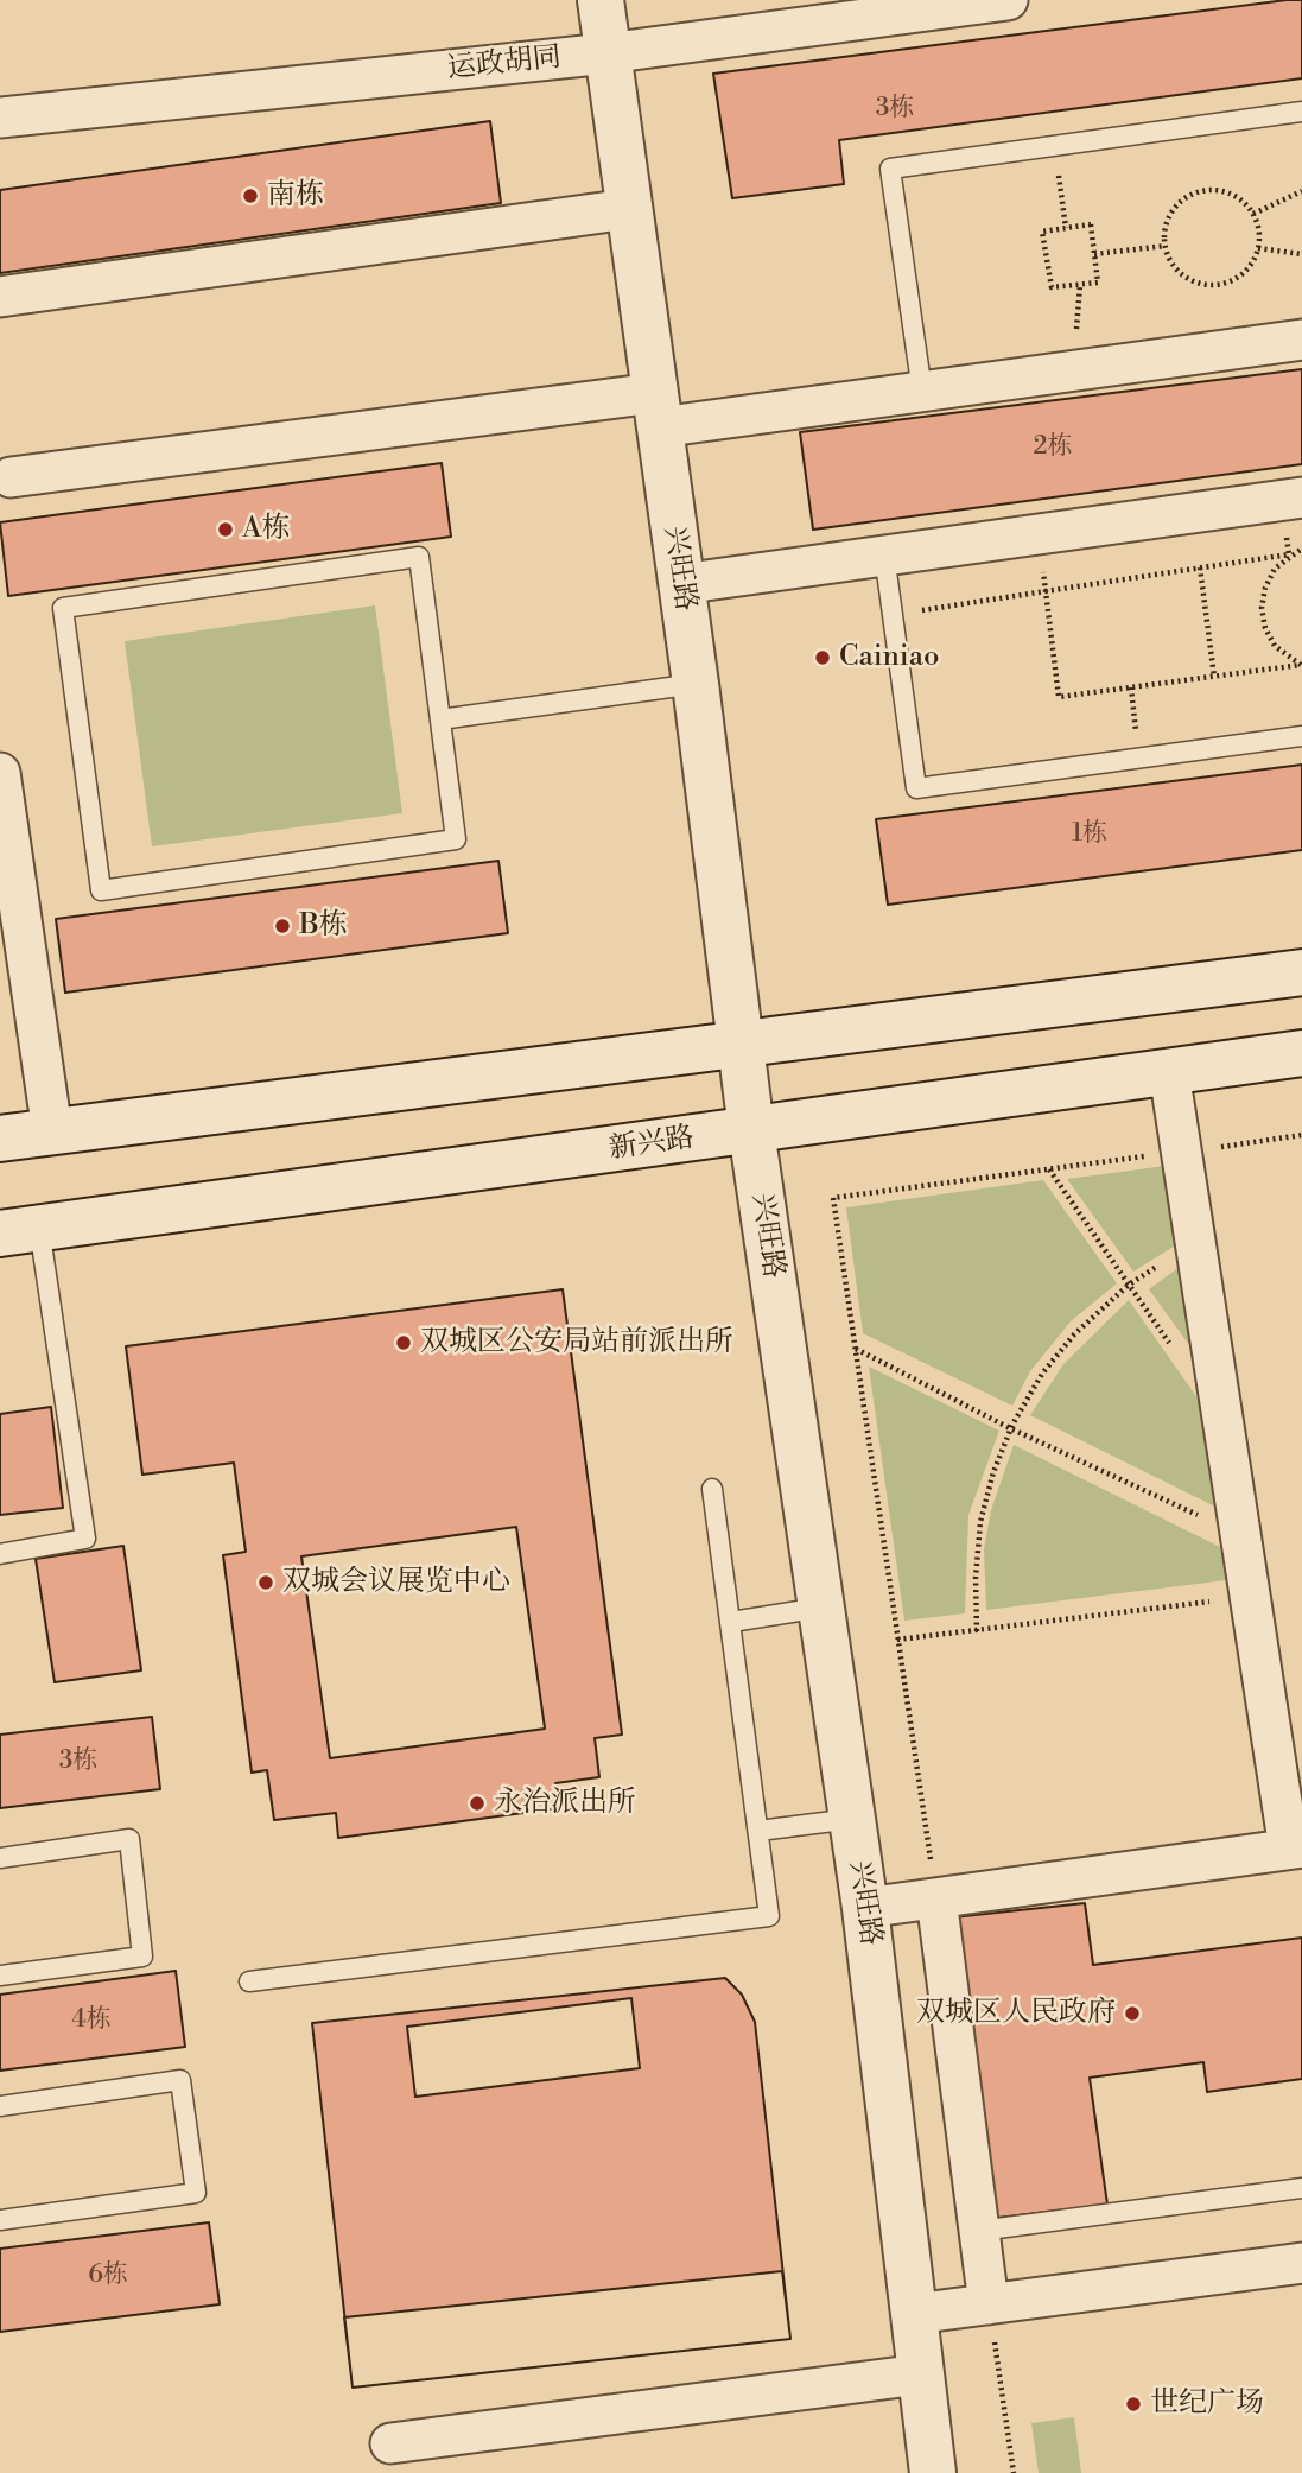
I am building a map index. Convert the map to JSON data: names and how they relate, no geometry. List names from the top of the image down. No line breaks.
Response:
{"streets":{"main road":["兴旺路","新兴路"],"street":["运政胡同"]},"crossings":[["运政胡同","兴旺路"],["兴旺路","新兴路"]],"places":["南栋","A栋","Cainiao","B栋","双城区公安局站前派出所","双城会议展览中心","永治派出所","双城区人民政府","世纪广场"],"house_numbers":["3栋","2栋","1栋","3栋","4栋","6栋"]}
